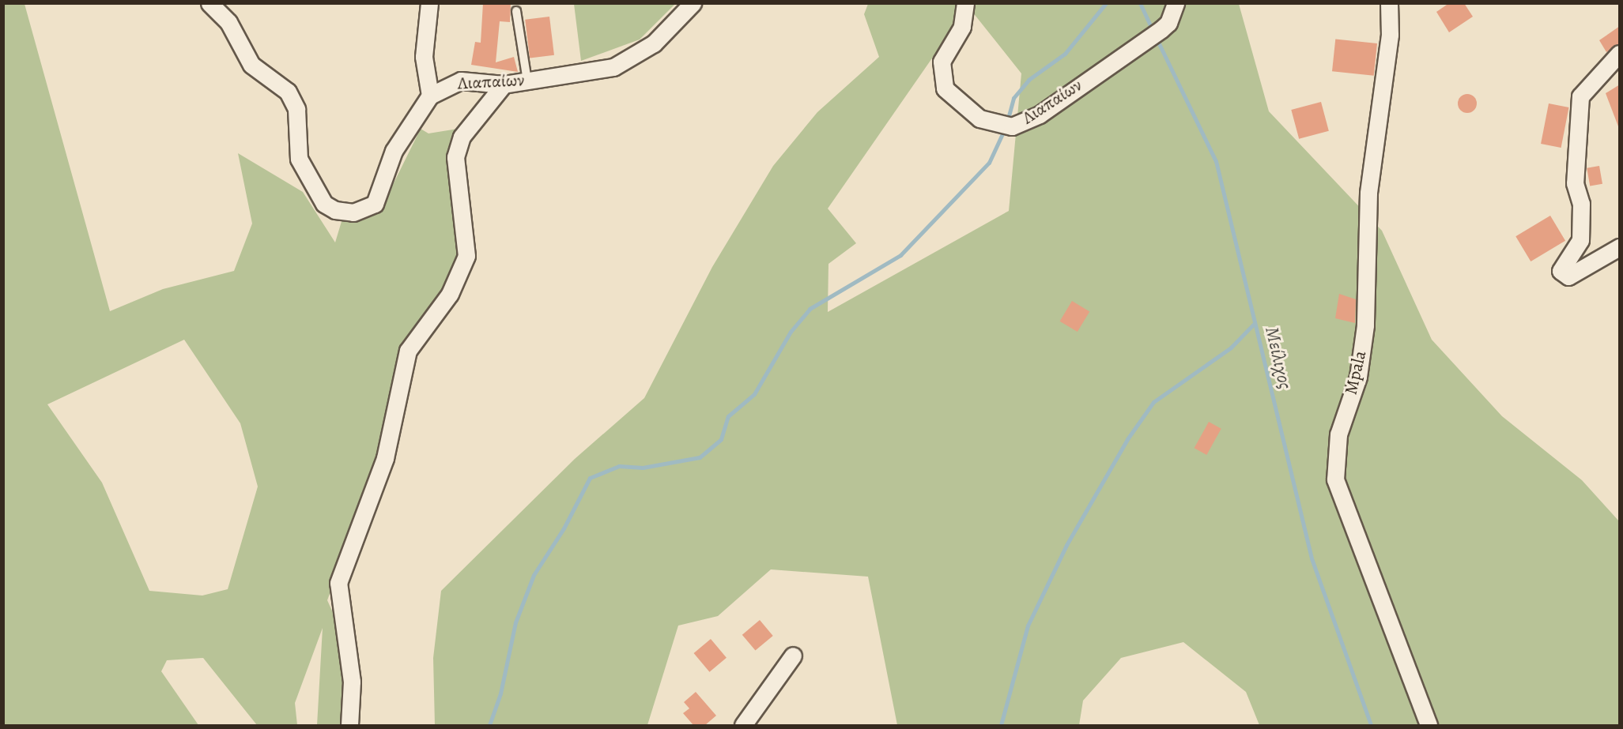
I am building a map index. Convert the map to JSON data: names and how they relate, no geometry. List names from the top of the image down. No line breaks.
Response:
{"streets":{"street":["Λιαπαίων","Mpala"]},"water":["Μείλιχος"]}
